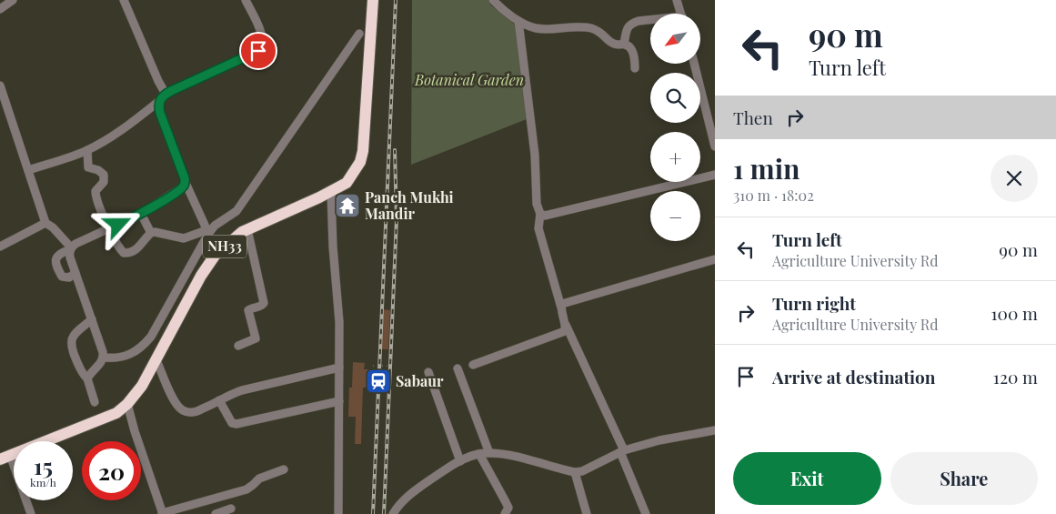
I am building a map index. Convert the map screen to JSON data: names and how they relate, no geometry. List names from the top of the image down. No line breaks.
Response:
{"streets":{"highway":["NH33"]},"parks":["Botanical Garden"],"places":{"temple":["Panch Mukhi Mandir"],"station":["Sabaur"]},"north":"bottom left","page":{"turn":["90 m","Turn left"],"map_buttons":["+","−"],"then":"Then","heading":["1 min","310 m · 18:02"],"list":[{"name":"Turn left","note":"Agriculture University Rd","value":"90 m"},{"name":"Turn right","note":"Agriculture University Rd","value":"100 m"},{"name":"Arrive at destination","value":"120 m"}],"speed":"15 km/h","limit":"20","buttons":["Exit","Share"]}}
